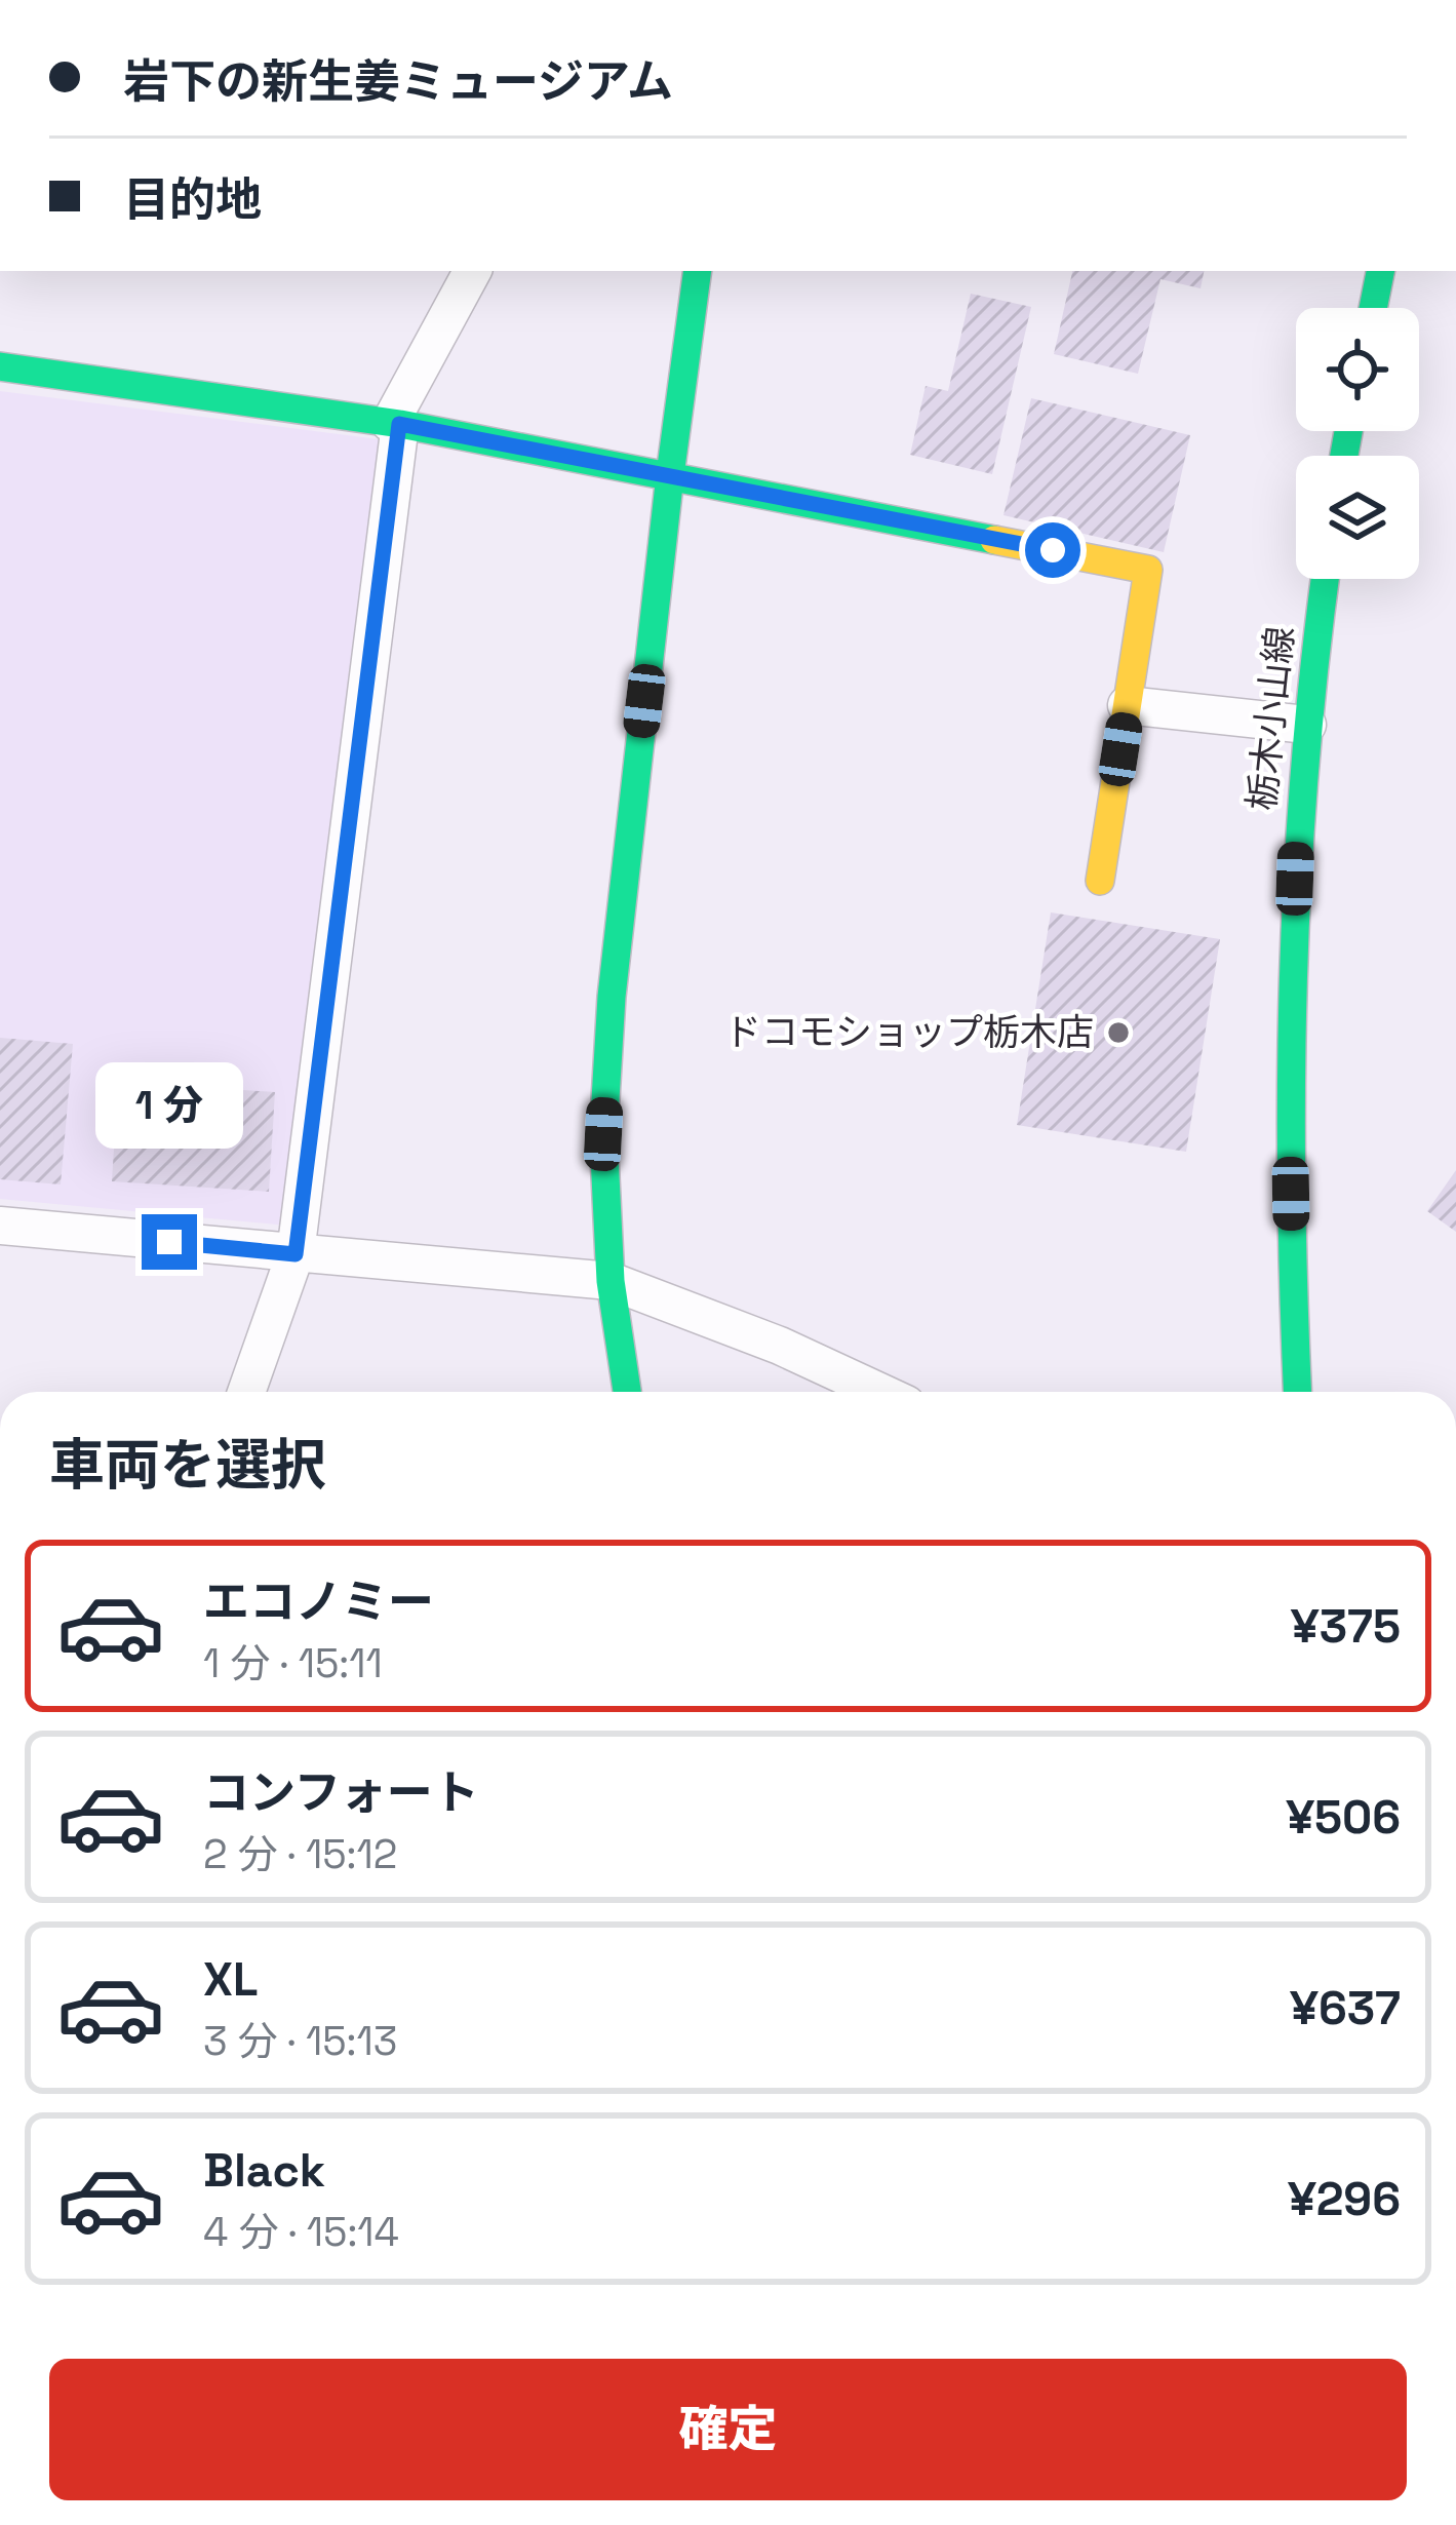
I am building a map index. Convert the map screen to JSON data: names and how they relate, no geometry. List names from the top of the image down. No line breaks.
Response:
{"streets":{"street":["栃木小山線"]},"places":["ドコモショップ栃木店"],"page":{"banner":["岩下の新生姜ミュージアム","目的地"],"bubble":"1 分","heading":"車両を選択","list":[{"name":"エコノミー","note":"1 分 · 15:11","value":"¥375"},{"name":"コンフォート","note":"2 分 · 15:12","value":"¥506"},{"name":"XL","note":"3 分 · 15:13","value":"¥637"},{"name":"Black","note":"4 分 · 15:14","value":"¥296"}],"buttons":"確定"}}
